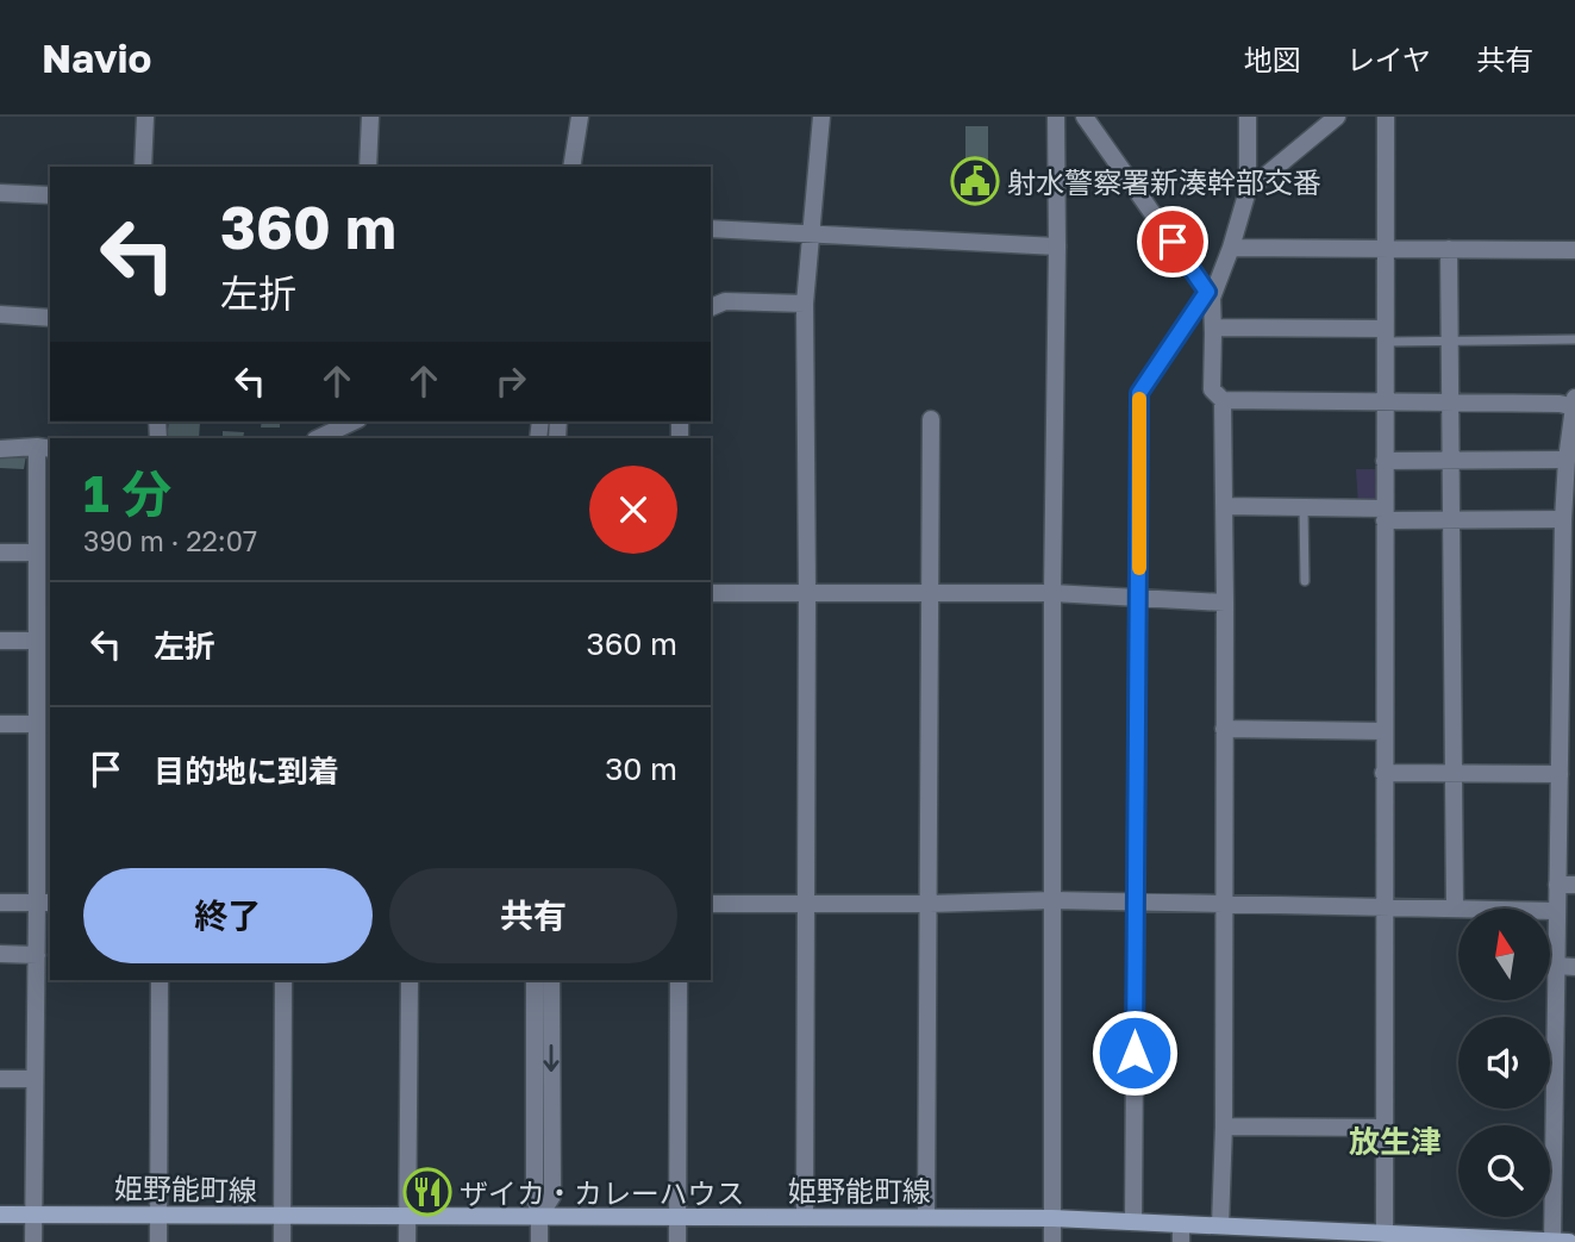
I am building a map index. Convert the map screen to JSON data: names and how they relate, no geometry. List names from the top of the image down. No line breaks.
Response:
{"streets":{"main road":["姫野能町線"]},"districts":["放生津"],"places":{"public building":["射水警察署新湊幹部交番"],"restaurant":["ザイカ・カレーハウス"]},"north":"top","page":{"header":"Navio","nav":["地図","レイヤ","共有"],"turn":["360 m","左折"],"heading":["1 分","390 m · 22:07"],"list":[{"name":"左折","value":"360 m"},{"name":"目的地に到着","value":"30 m"}],"buttons":["終了","共有"]}}
